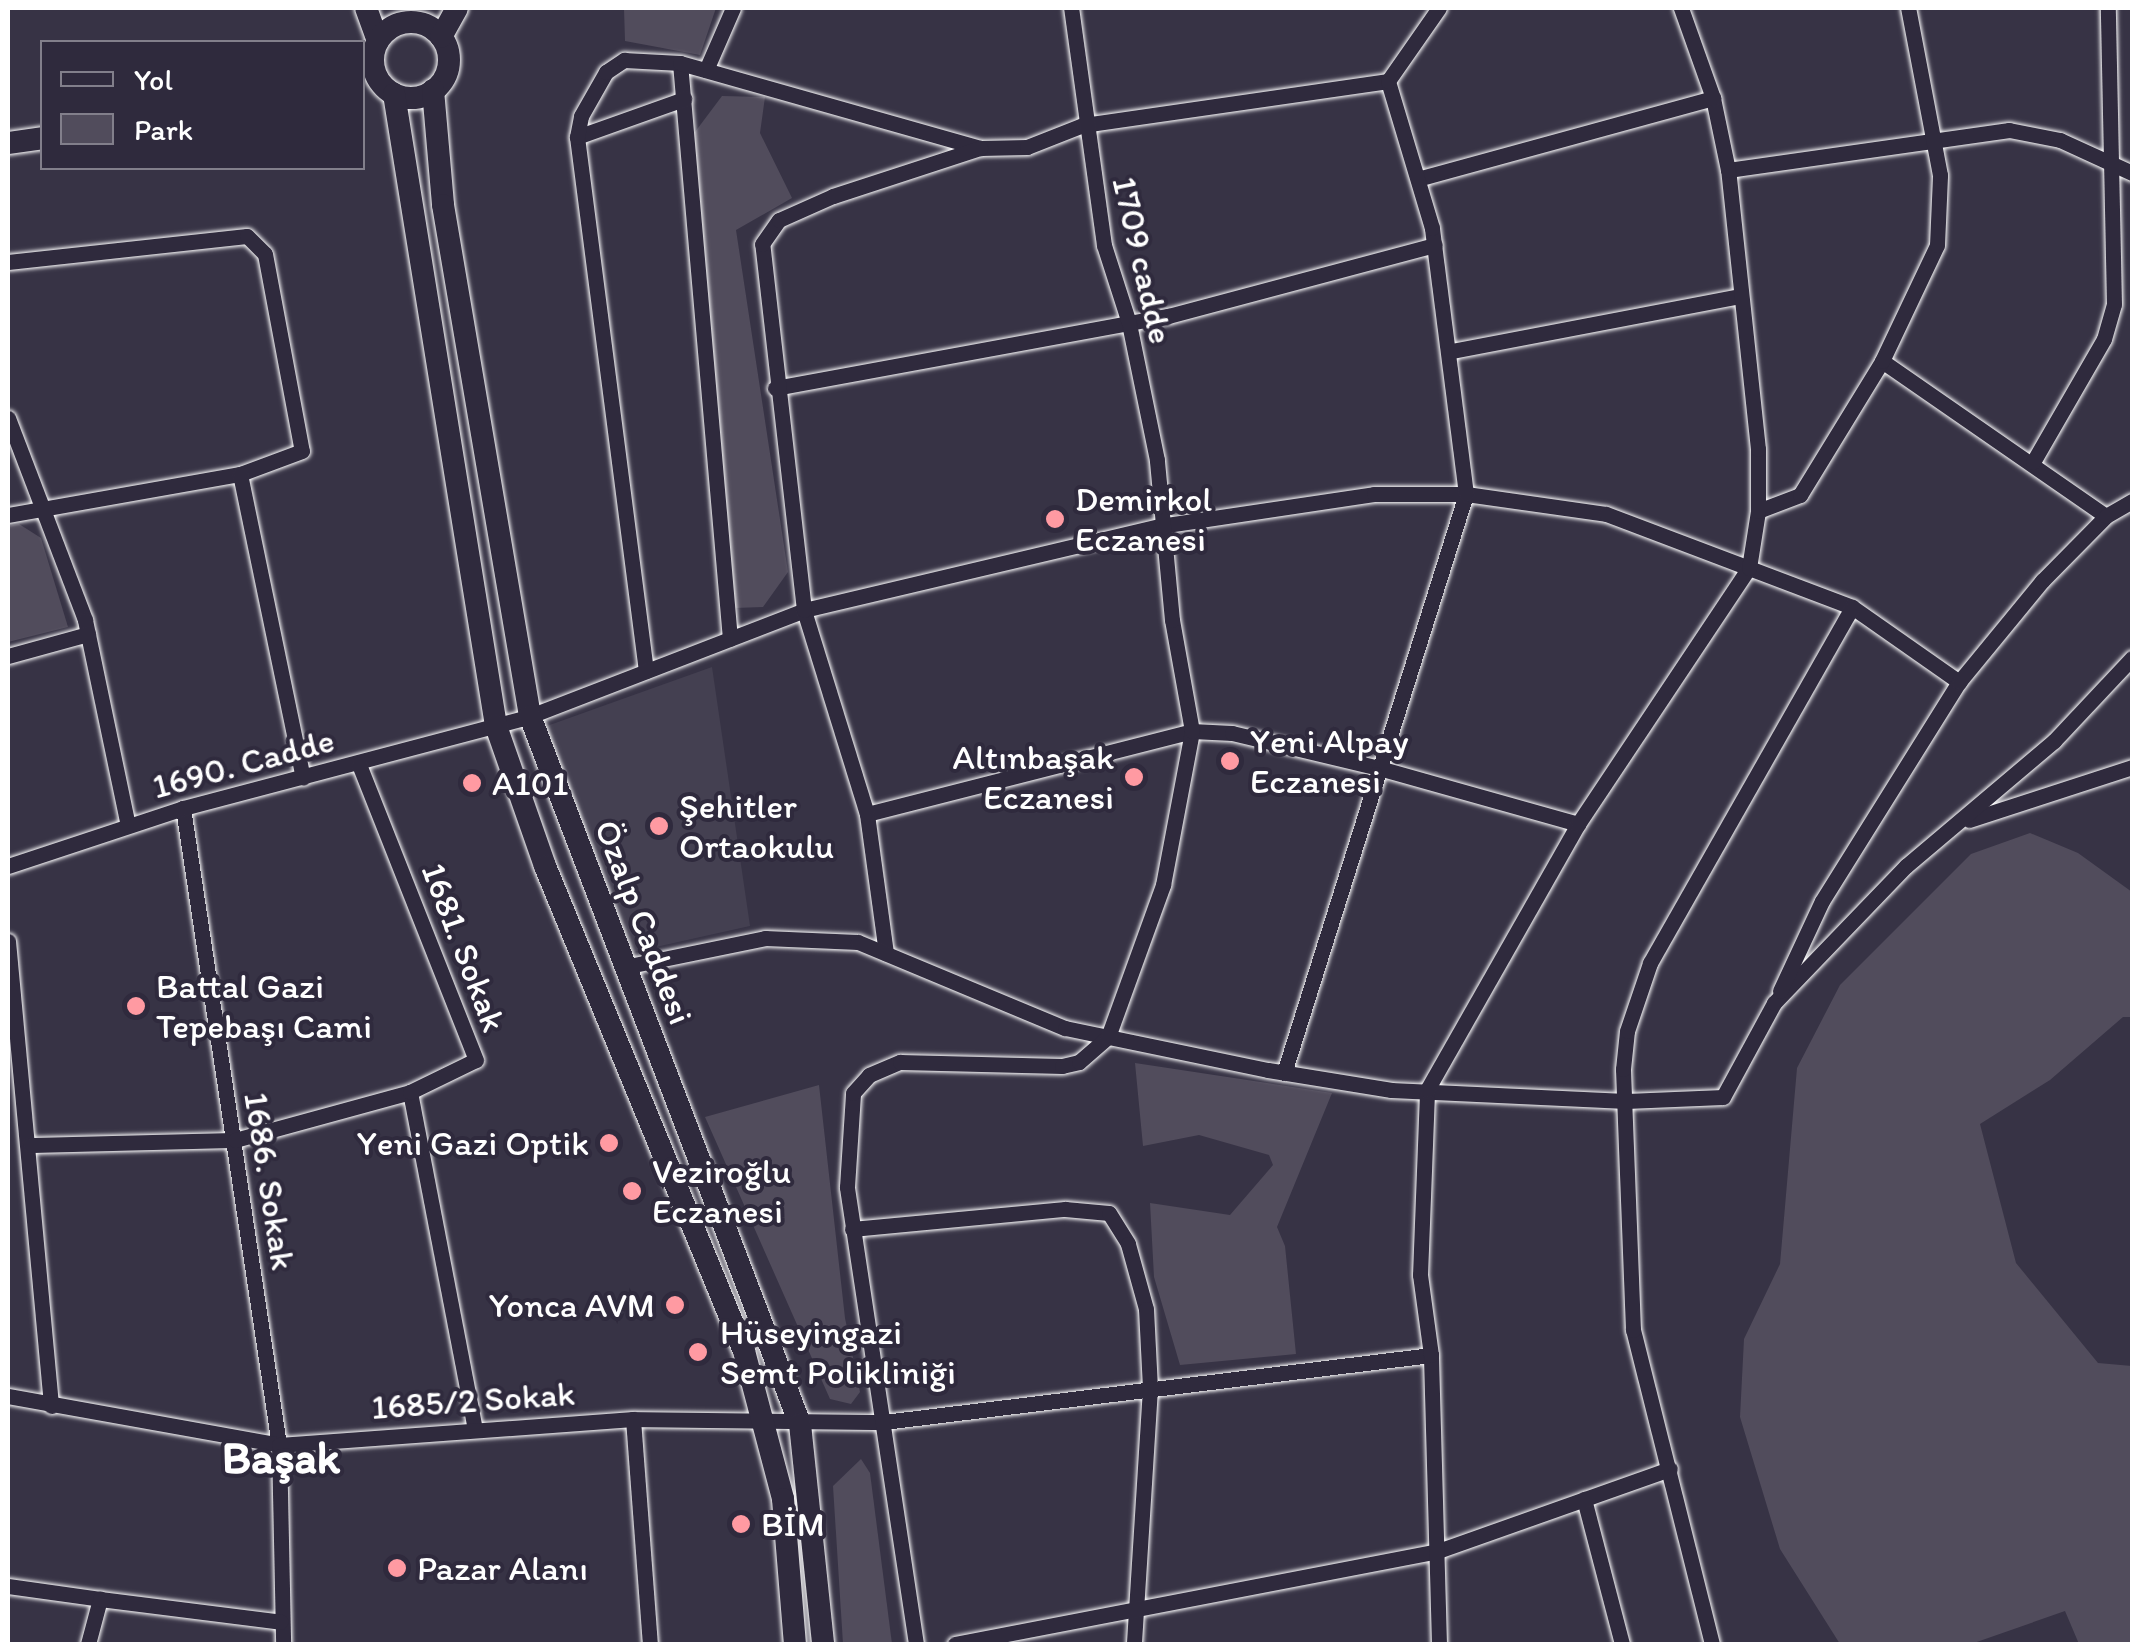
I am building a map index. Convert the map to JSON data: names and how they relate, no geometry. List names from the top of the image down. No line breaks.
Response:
{"streets":{"main road":["Özalp Caddesi"],"street":["1709 cadde","1690. Cadde","1681. Sokak","1686. Sokak","1685/2 Sokak"]},"crossings":[["1709 cadde","1690. Cadde"],["1690. Cadde","Özalp Caddesi"],["1690. Cadde","1681. Sokak"],["1690. Cadde","1686. Sokak"],["Özalp Caddesi","1685/2 Sokak"],["1681. Sokak","1686. Sokak"],["1686. Sokak","1685/2 Sokak"]],"districts":["Başak"],"places":["Demirkol Eczanesi","Yeni Alpay Eczanesi","Altınbaşak Eczanesi","A101","Şehitler Ortaokulu","Battal Gazi Tepebaşı Cami","Yeni Gazi Optik","Veziroğlu Eczanesi","Yonca AVM","Hüseyingazi Semt Polikliniği","BİM","Pazar Alanı"],"legend":["Yol","Park"]}
